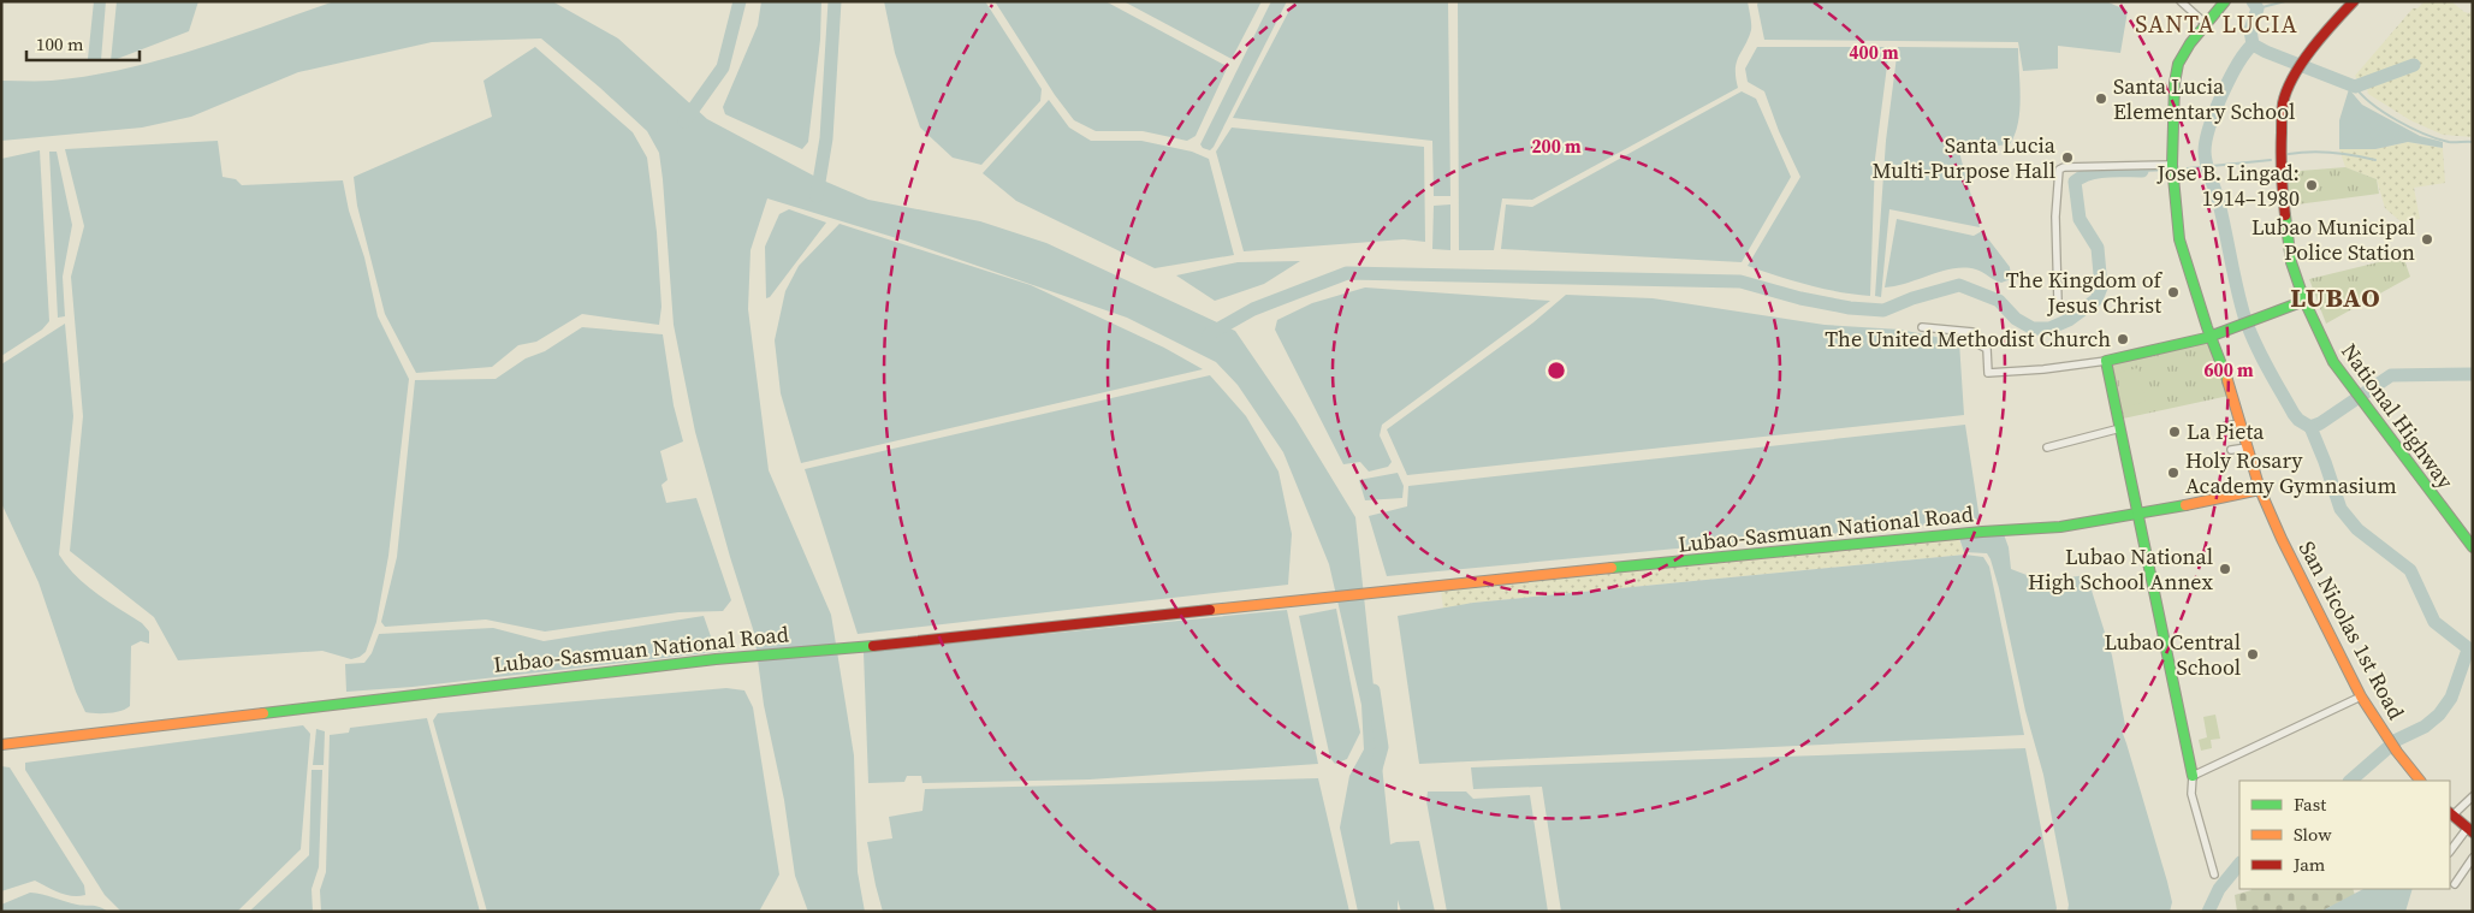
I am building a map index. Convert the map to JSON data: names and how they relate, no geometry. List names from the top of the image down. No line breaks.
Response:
{"streets":{"main road":["National Highway","Lubao-Sasmuan National Road","San Nicolas 1st Road"]},"crossings":[["Lubao-Sasmuan National Road","San Nicolas 1st Road"]],"districts":["SANTA LUCIA","LUBAO"],"places":["Santa Lucia Elementary School","Santa Lucia Multi-Purpose Hall","Jose B. Lingad: 1914–1980","Lubao Municipal Police Station","The Kingdom of Jesus Christ","The United Methodist Church","La Pieta","Holy Rosary Academy Gymnasium","Lubao National High School Annex","Lubao Central School"],"legend":["Fast","Slow","Jam"],"scale_bar":"100 m","rings":["400 m","200 m","600 m"]}
